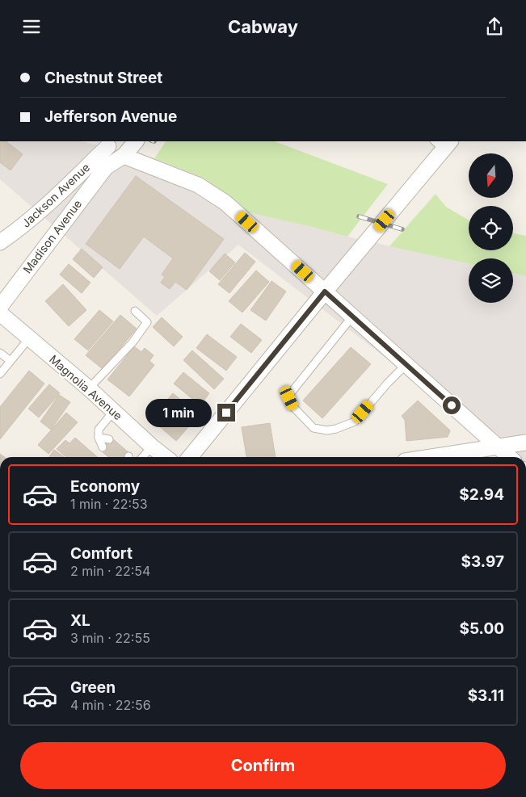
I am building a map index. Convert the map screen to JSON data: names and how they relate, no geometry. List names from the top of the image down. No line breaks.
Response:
{"streets":{"street":["Jackson Avenue","Madison Avenue","Magnolia Avenue"]},"north":"bottom","page":{"header":"Cabway","banner":["Chestnut Street","Jefferson Avenue"],"bubble":"1 min","list":[{"name":"Economy","note":"1 min · 22:53","value":"$2.94"},{"name":"Comfort","note":"2 min · 22:54","value":"$3.97"},{"name":"XL","note":"3 min · 22:55","value":"$5.00"},{"name":"Green","note":"4 min · 22:56","value":"$3.11"}],"buttons":"Confirm"}}
